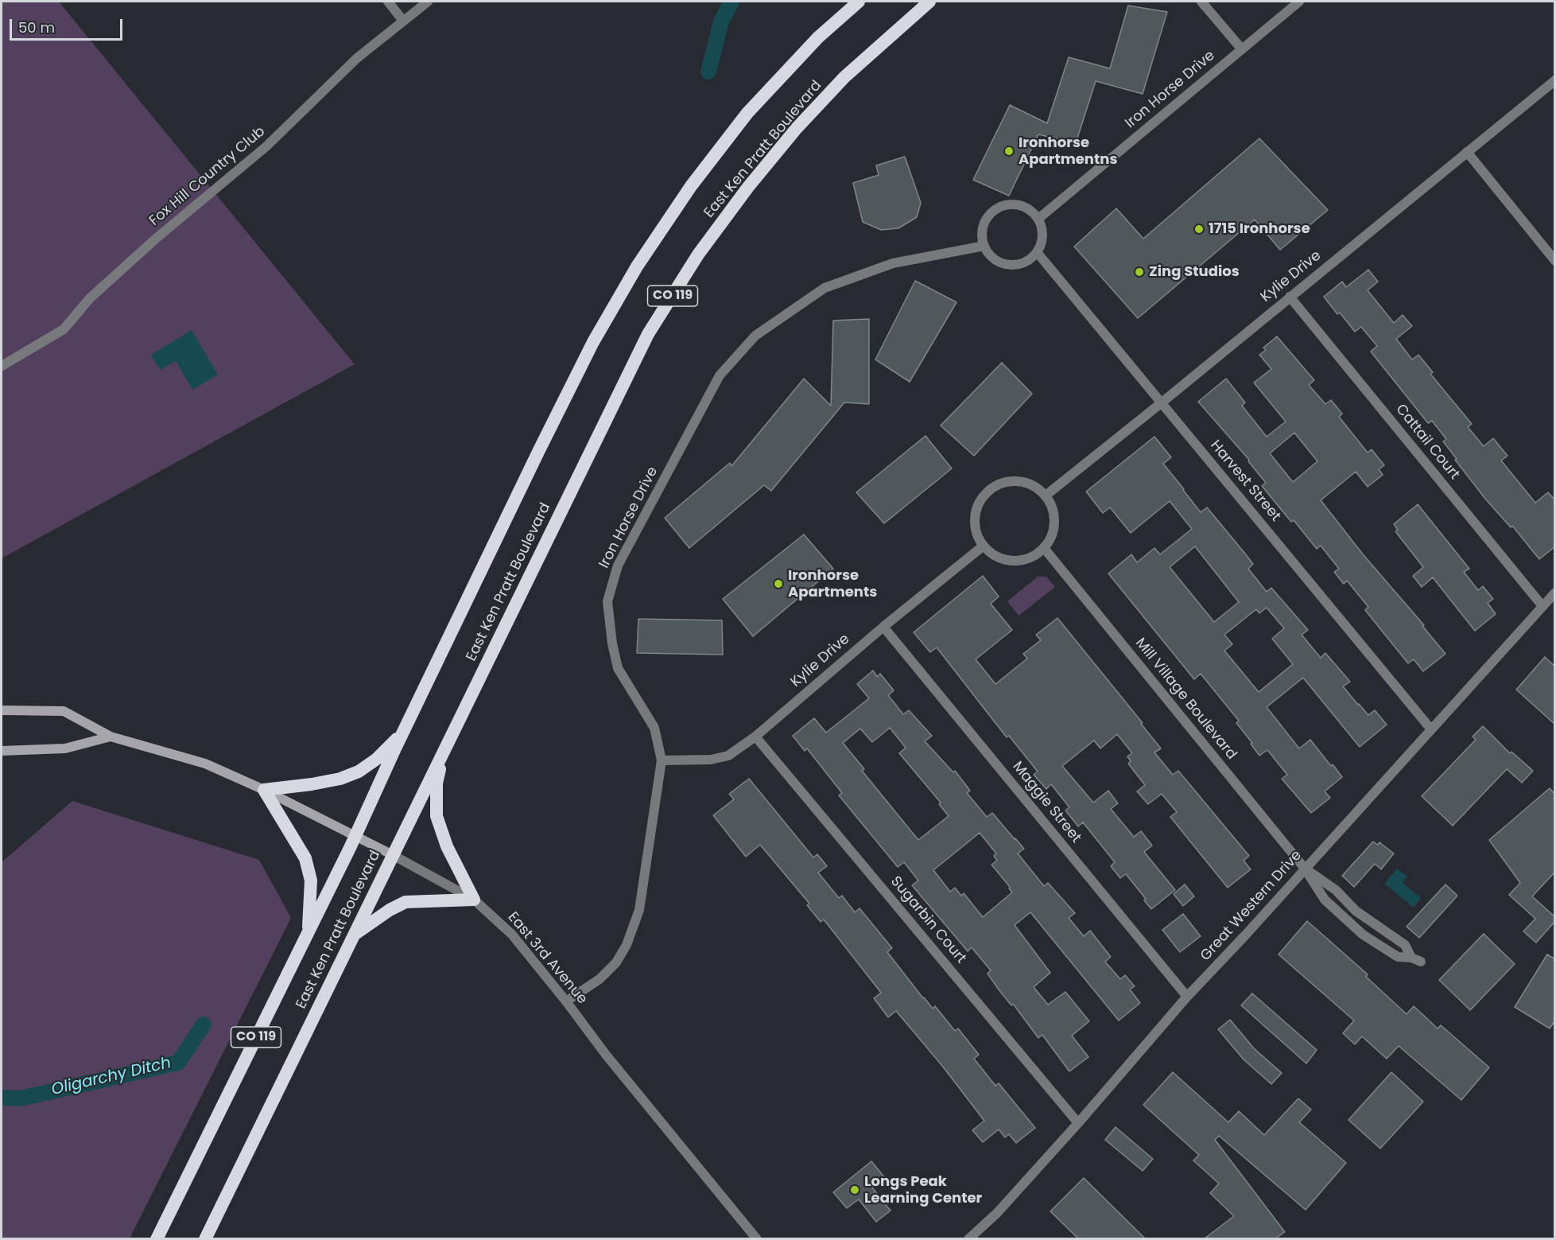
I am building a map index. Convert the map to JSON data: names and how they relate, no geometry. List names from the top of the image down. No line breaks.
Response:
{"streets":{"highway":["East Ken Pratt Boulevard","CO 119"],"main road":["East 3rd Avenue"],"street":["Iron Horse Drive","Fox Hill Country Club","Kylie Drive","Cattail Court","Harvest Street","Mill Village Boulevard","Maggie Street","Great Western Drive","Sugarbin Court"]},"crossings":[["Iron Horse Drive","Kylie Drive"],["Iron Horse Drive","Harvest Street"],["Iron Horse Drive","East 3rd Avenue"],["East Ken Pratt Boulevard","East 3rd Avenue"],["Kylie Drive","Cattail Court"],["Kylie Drive","Harvest Street"],["Kylie Drive","Mill Village Boulevard"],["Kylie Drive","Maggie Street"],["Kylie Drive","Sugarbin Court"],["Cattail Court","Great Western Drive"],["Harvest Street","Great Western Drive"],["Mill Village Boulevard","Great Western Drive"],["Maggie Street","Great Western Drive"],["Great Western Drive","Sugarbin Court"]],"water":["Oligarchy Ditch"],"places":["Ironhorse Apartmentns","1715 Ironhorse","Zing Studios","Ironhorse Apartments","Longs Peak Learning Center"],"scale_bar":"50 m"}
